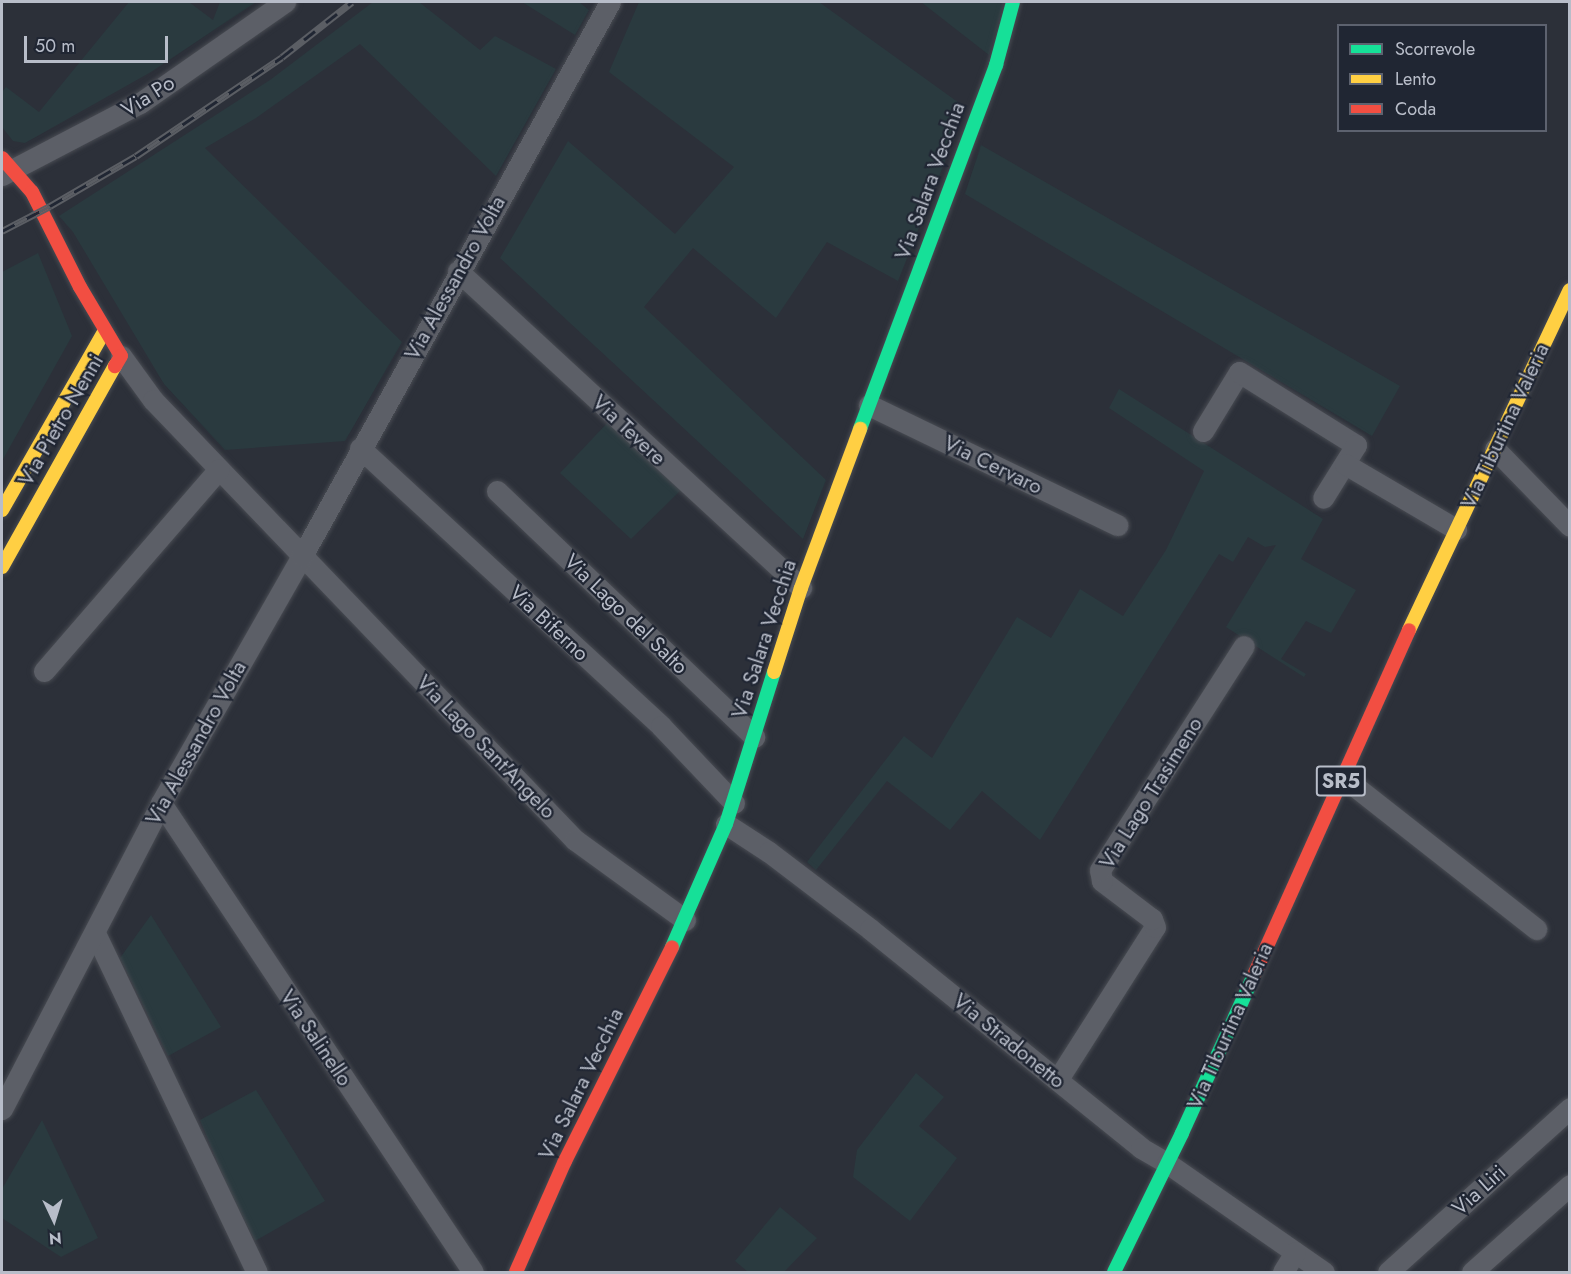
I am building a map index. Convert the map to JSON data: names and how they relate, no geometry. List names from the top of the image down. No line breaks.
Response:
{"streets":{"street":["Via Po","Via Salara Vecchia","Via Alessandro Volta","Via Pietro Nenni","Via Tiburtina Valeria","Via Tevere","Via Cervaro","Via Lago del Salto","Via Biferno","Via Lago Sant'Angelo","SR5","Via Lago Trasimeno","Via Salinello","Via Stradonetto","Via Liri"]},"crossings":[["Via Salara Vecchia","Via Tevere"],["Via Salara Vecchia","Via Cervaro"],["Via Salara Vecchia","Via Lago del Salto"],["Via Salara Vecchia","Via Biferno"],["Via Salara Vecchia","Via Lago Sant'Angelo"],["Via Salara Vecchia","Via Stradonetto"],["Via Alessandro Volta","Via Tevere"],["Via Alessandro Volta","Via Biferno"],["Via Alessandro Volta","Via Lago Sant'Angelo"],["Via Alessandro Volta","Via Salinello"],["Via Tiburtina Valeria","Via Stradonetto"],["Via Lago Trasimeno","Via Stradonetto"]],"legend":["Scorrevole","Lento","Coda"],"scale_bar":"50 m","north":"bottom"}
